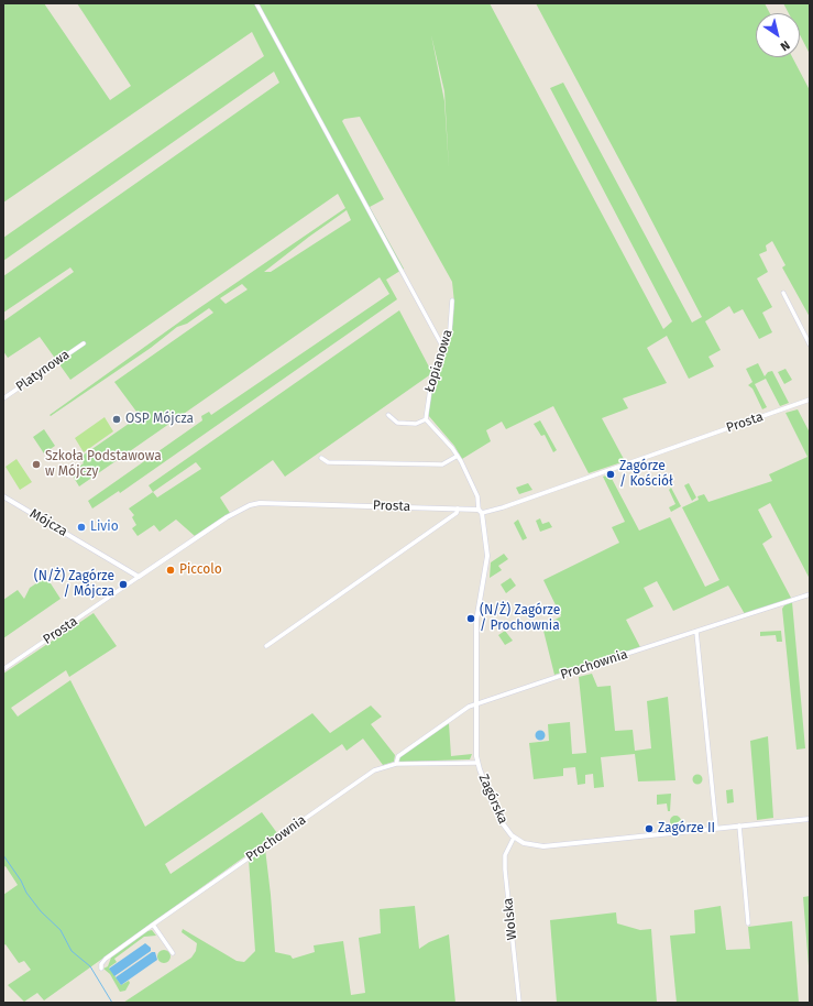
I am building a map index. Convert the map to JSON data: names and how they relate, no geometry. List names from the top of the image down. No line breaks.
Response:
{"streets":{"street":["Łopianowa","Platynowa","Prosta","Mójcza","Prochownia","Zagórska","Wolska"]},"crossings":[["Prosta","Mójcza"],["Prosta","Zagórska"],["Prochownia","Zagórska"],["Zagórska","Wolska"]],"places":["OSP Mójcza","Szkoła Podstawowa w Mójczy","Zagórze / Kościół","Livio","Piccolo","(N/Ż) Zagórze / Mójcza","(N/Ż) Zagórze / Prochownia","Zagórze II"],"north":"bottom right"}
